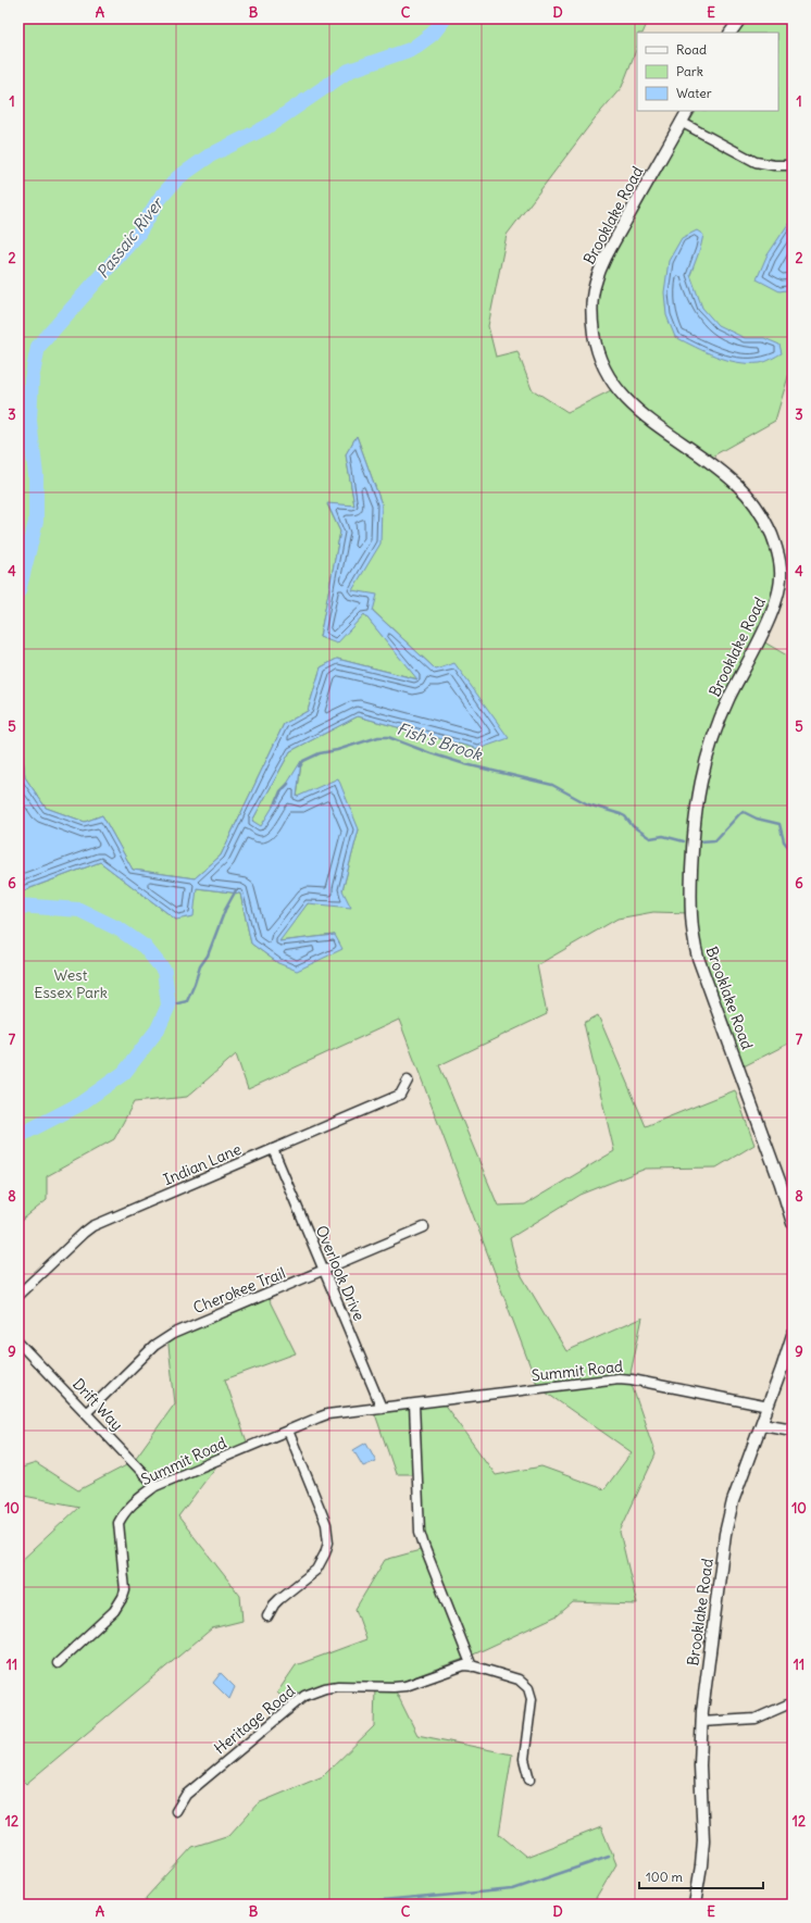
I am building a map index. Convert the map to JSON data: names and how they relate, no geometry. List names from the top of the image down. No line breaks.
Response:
{"streets":{"street":["Brooklake Road","Indian Lane","Overlook Drive","Cherokee Trail","Summit Road","Drift Way","Heritage Road"]},"crossings":[["Brooklake Road","Summit Road"],["Indian Lane","Overlook Drive"],["Overlook Drive","Cherokee Trail"],["Overlook Drive","Summit Road"],["Cherokee Trail","Drift Way"],["Summit Road","Drift Way"]],"water":["Passaic River","Fish's Brook"],"parks":["West Essex Park"],"legend":["Road","Park","Water"],"scale_bar":"100 m","grid":{"columns":["A","B","C","D","E"],"rows":["1","2","3","4","5","6","7","8","9","10","11","12"]}}
